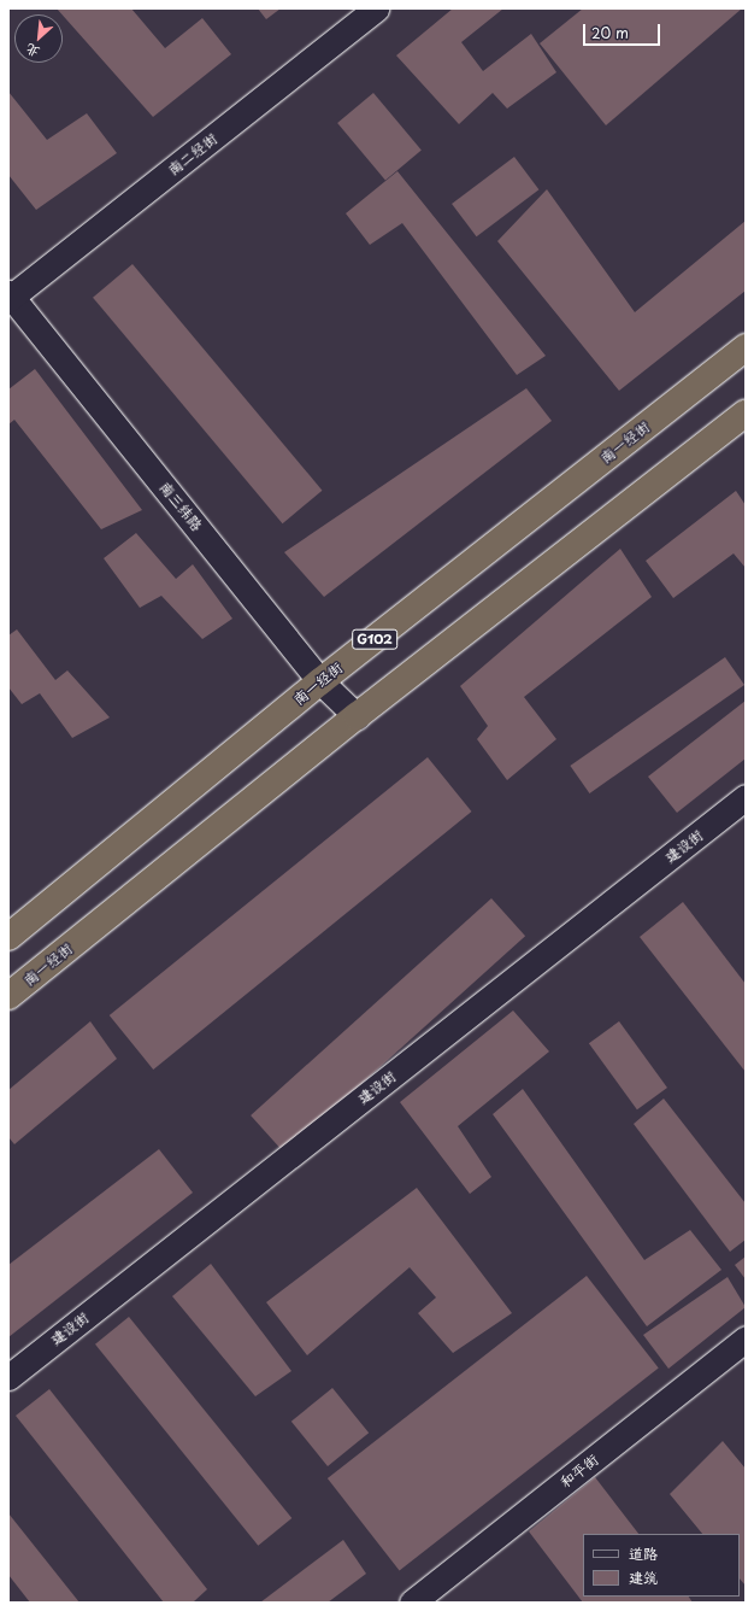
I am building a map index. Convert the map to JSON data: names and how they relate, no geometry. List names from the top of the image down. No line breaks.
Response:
{"streets":{"highway":["南一经街","G102"],"street":["南二经街","南三纬路","建设街","和平街"]},"crossings":[["南二经街","南三纬路"],["南一经街","南三纬路"]],"legend":["道路","建筑"],"scale_bar":"20 m","north":"bottom left"}
